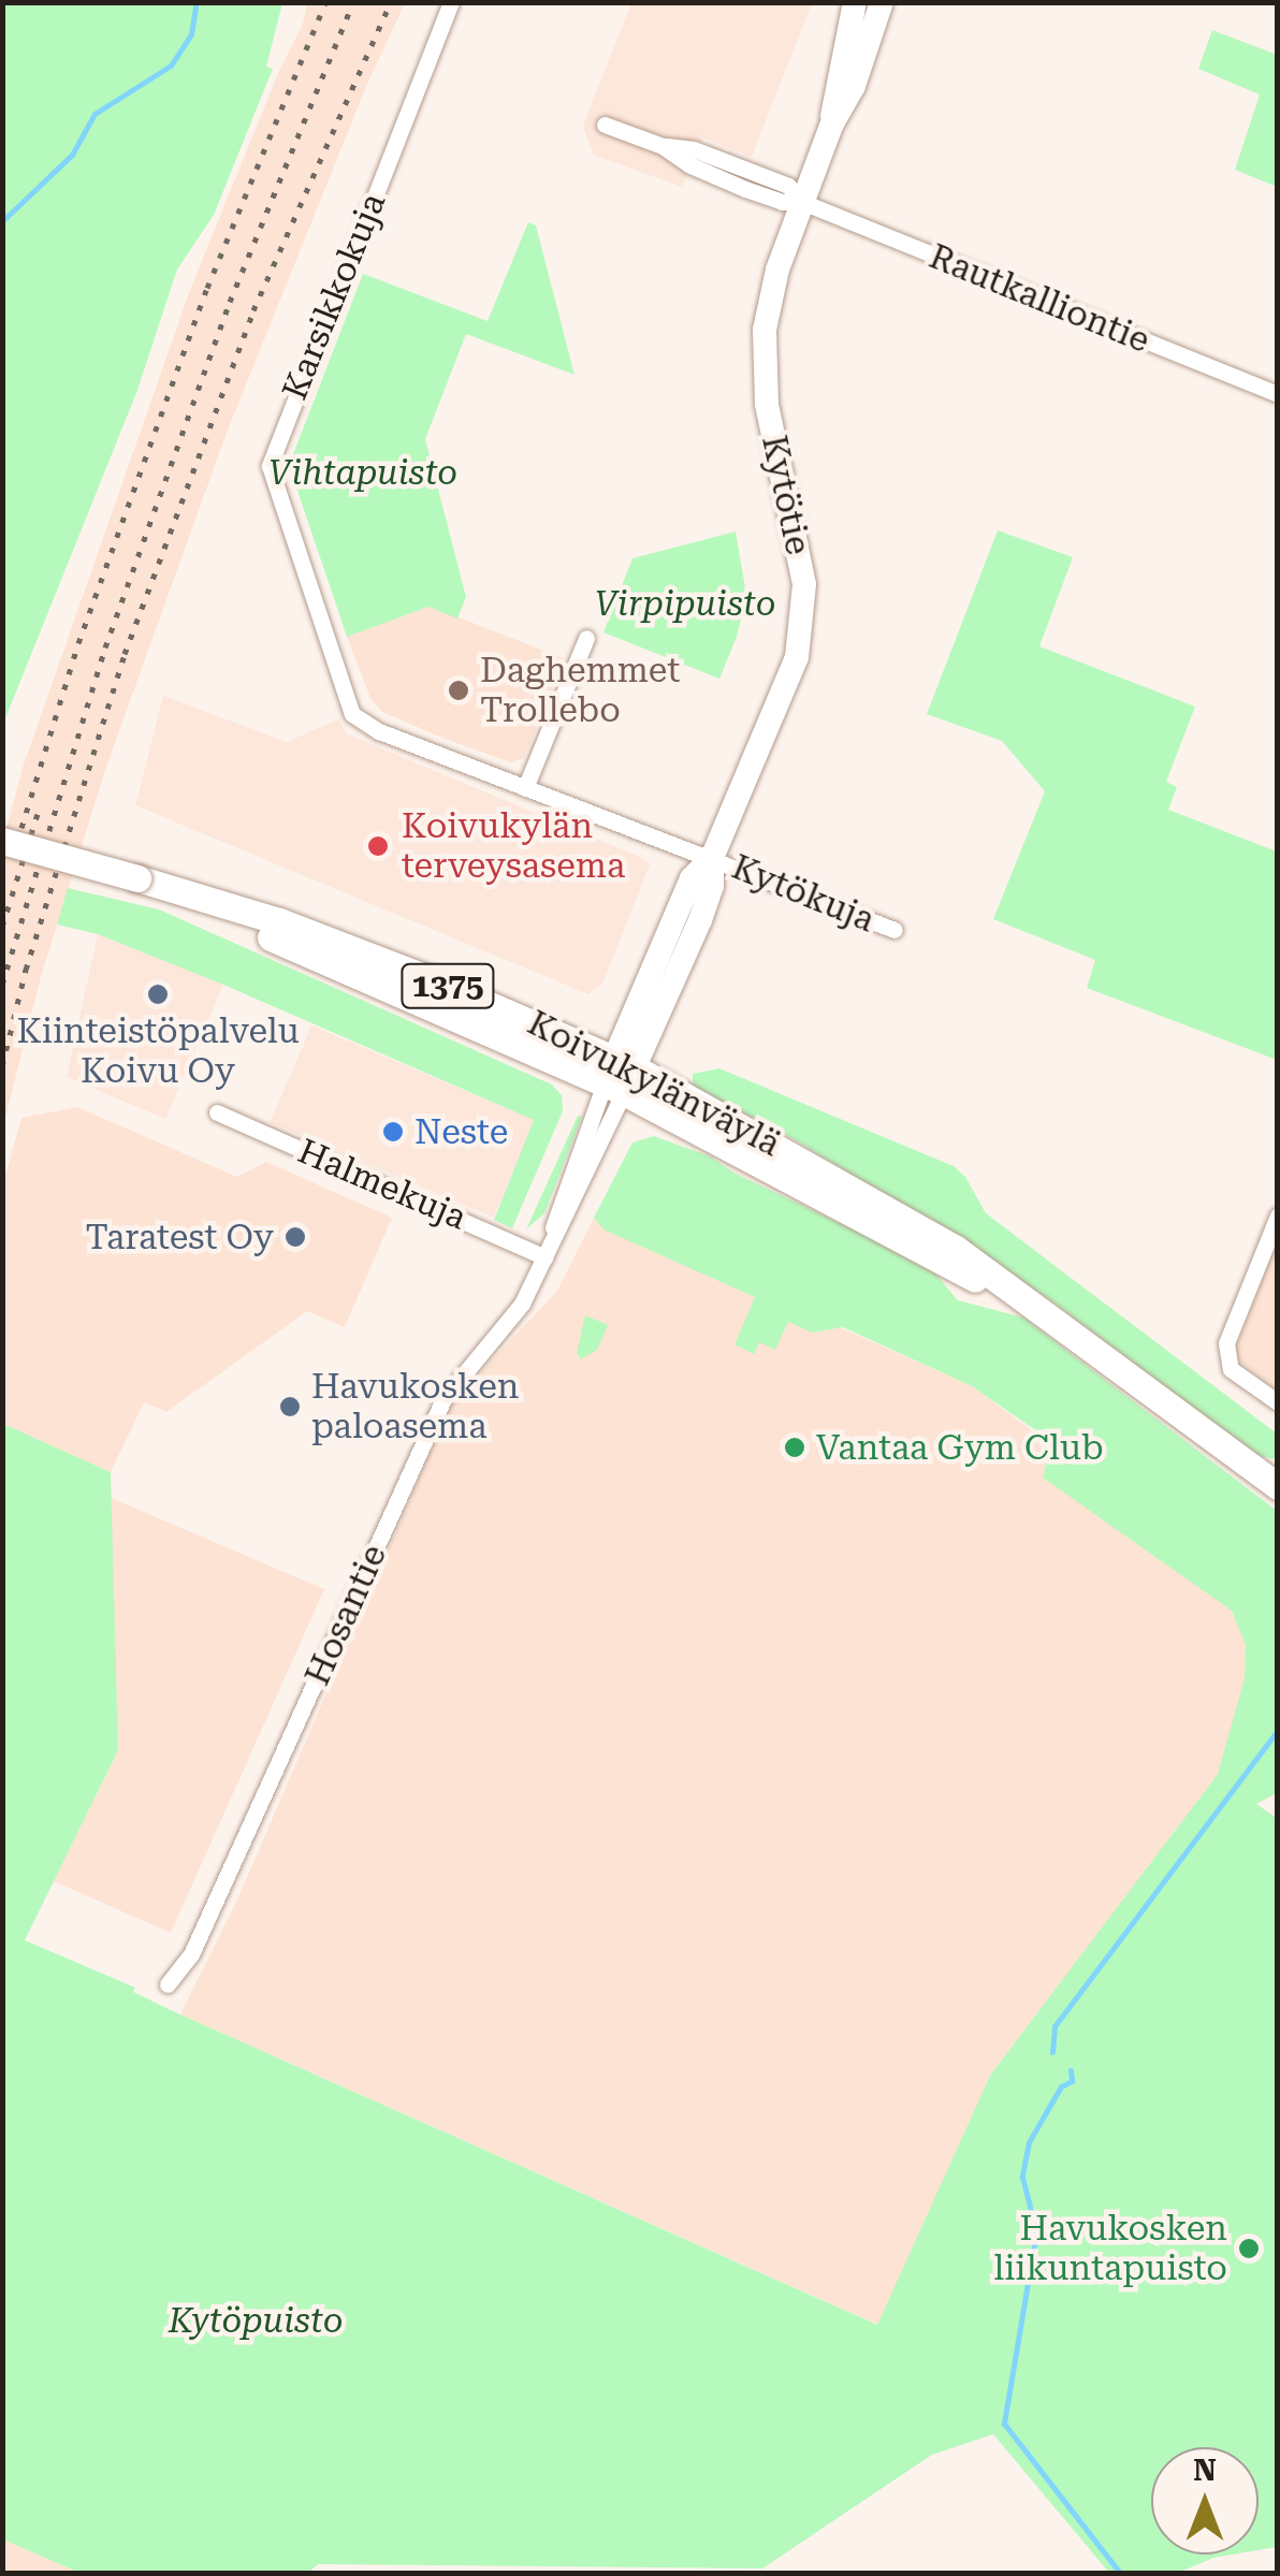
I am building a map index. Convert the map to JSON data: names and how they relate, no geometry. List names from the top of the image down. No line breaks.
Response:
{"streets":{"main road":["1375","Koivukylänväylä"],"street":["Karsikkokuja","Rautkalliontie","Kytötie","Kytökuja","Halmekuja","Hosantie"]},"crossings":[["Karsikkokuja","Kytötie"],["Karsikkokuja","Kytökuja"],["Rautkalliontie","Kytötie"],["Kytötie","Kytökuja"],["Kytötie","Koivukylänväylä"],["Kytötie","Hosantie"],["Koivukylänväylä","Hosantie"],["Halmekuja","Hosantie"]],"parks":["Vihtapuisto","Virpipuisto","Kytöpuisto"],"places":["Daghemmet Trollebo","Koivukylän terveysasema","Kiinteistöpalvelu Koivu Oy","Neste","Taratest Oy","Havukosken paloasema","Vantaa Gym Club","Havukosken liikuntapuisto"],"north":"top"}
